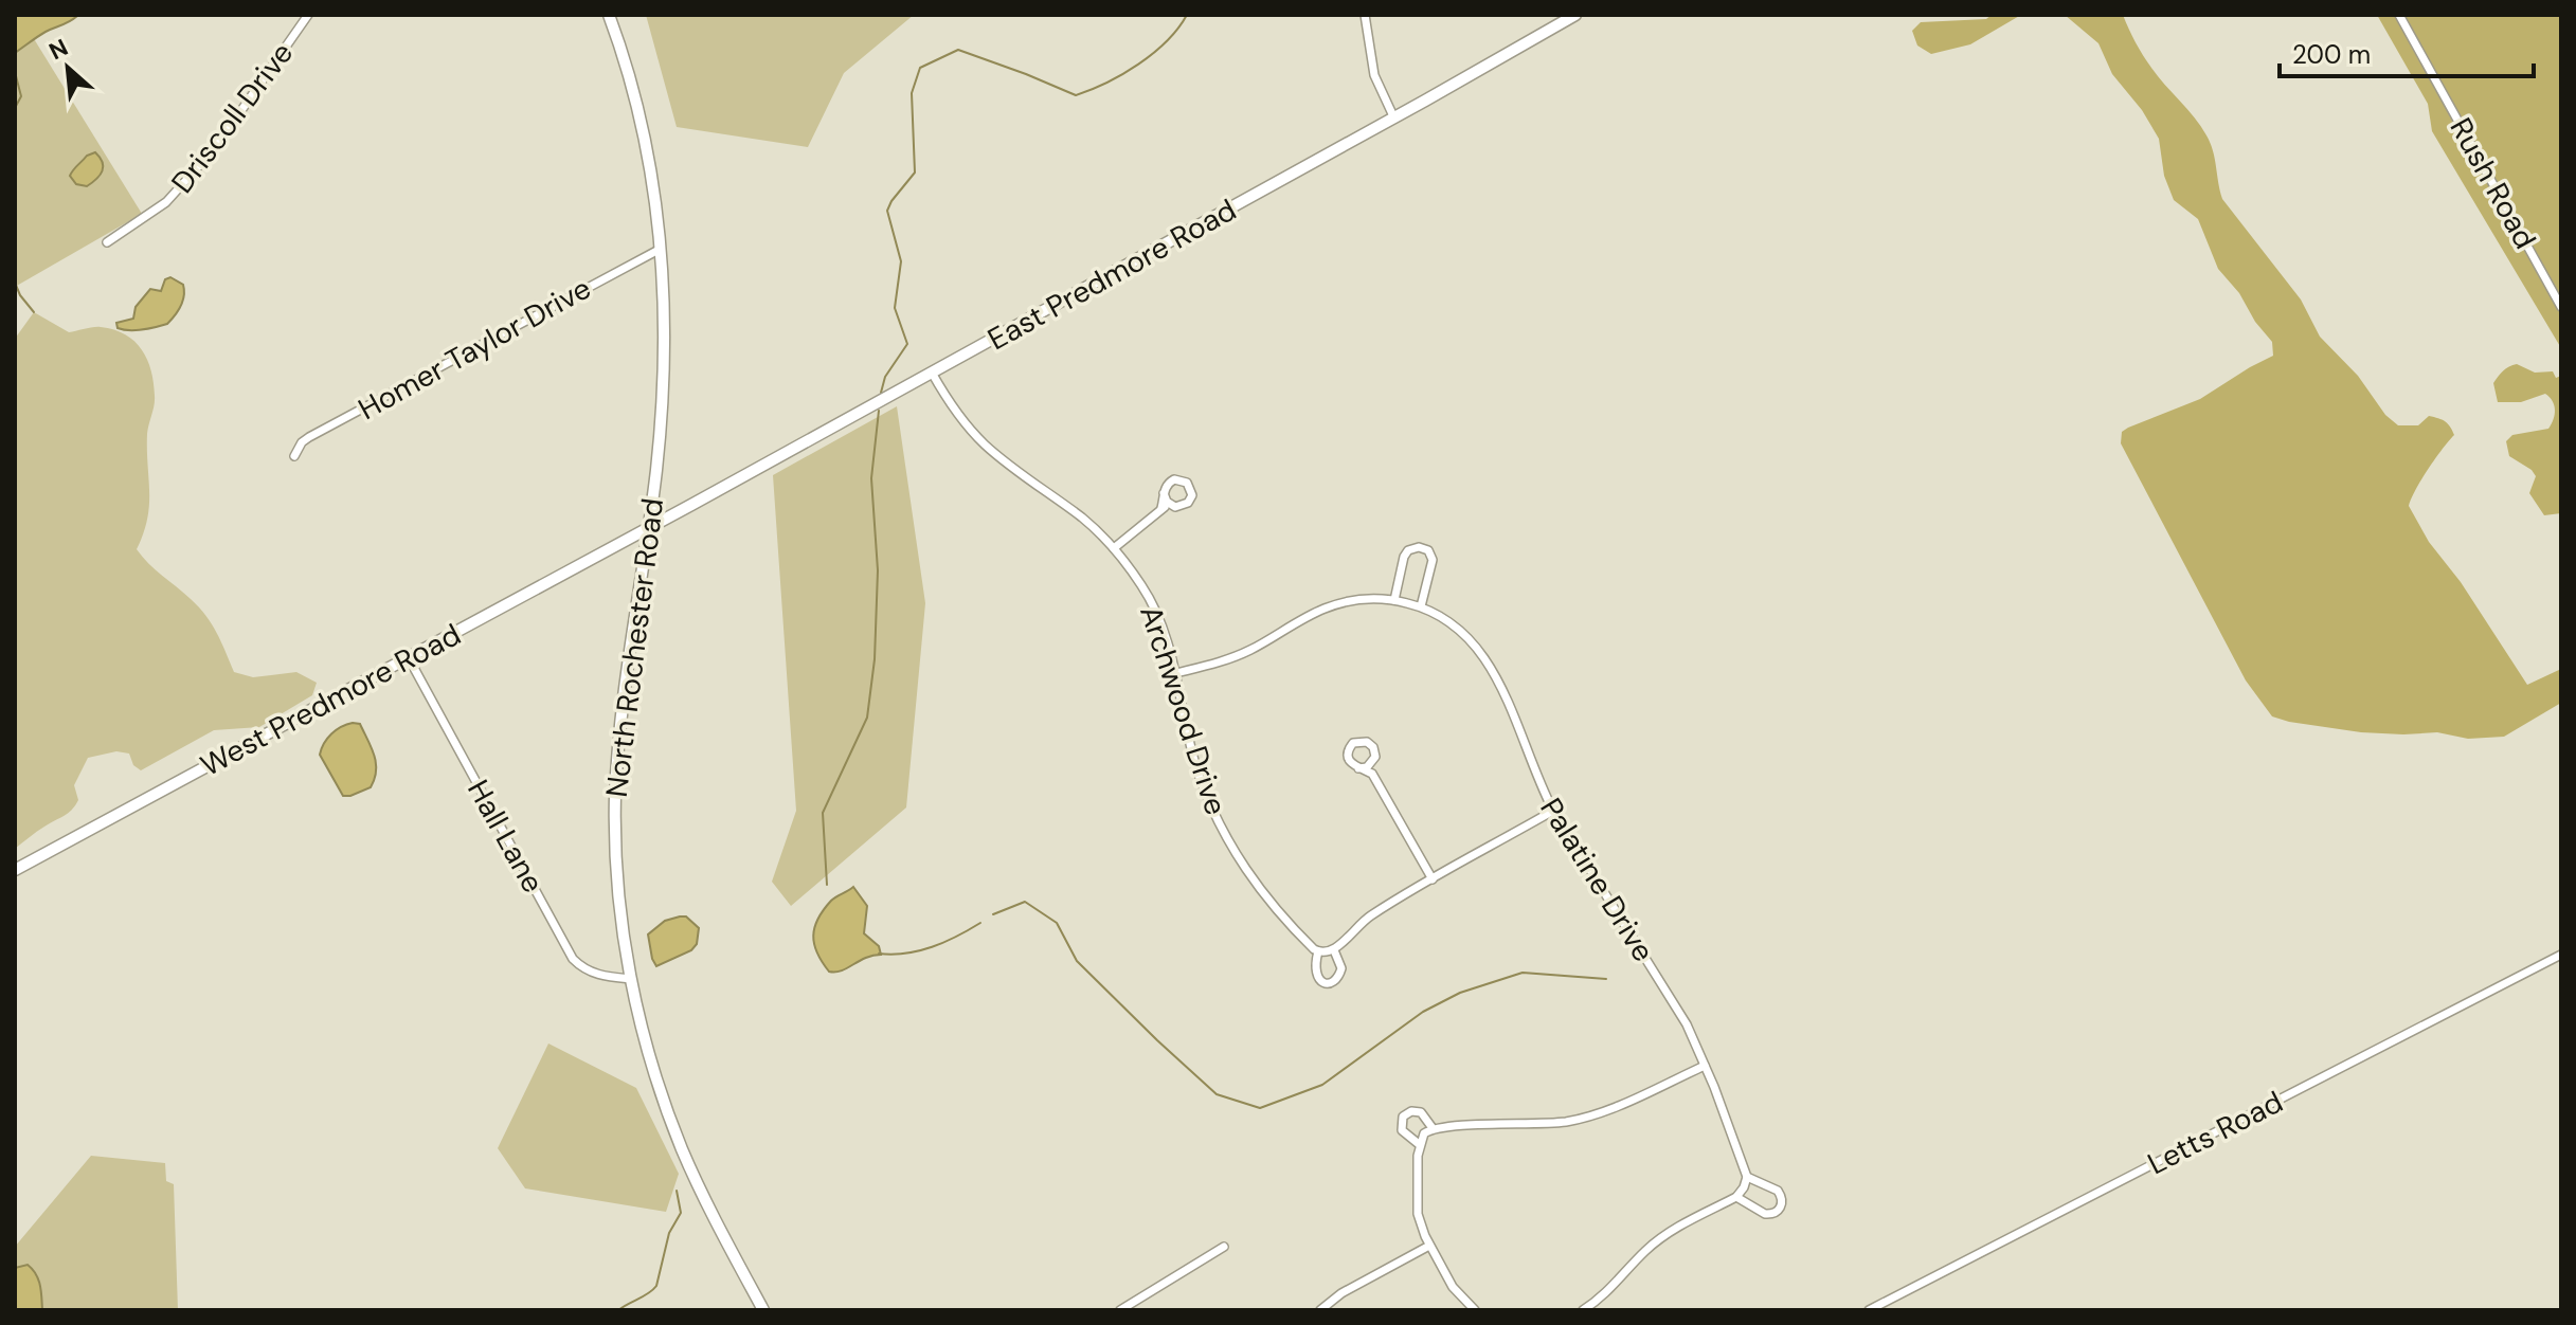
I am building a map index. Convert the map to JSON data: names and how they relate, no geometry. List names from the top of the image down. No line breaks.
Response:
{"streets":{"street":["Driscoll Drive","Rush Road","East Predmore Road","Homer Taylor Drive","North Rochester Road","West Predmore Road","Archwood Drive","Hall Lane","Palatine Drive","Letts Road"]},"crossings":[["East Predmore Road","North Rochester Road"],["East Predmore Road","West Predmore Road"],["East Predmore Road","Archwood Drive"],["Homer Taylor Drive","North Rochester Road"],["North Rochester Road","West Predmore Road"],["North Rochester Road","Hall Lane"],["West Predmore Road","Hall Lane"],["Archwood Drive","Palatine Drive"]],"scale_bar":"200 m","north":"top left"}
